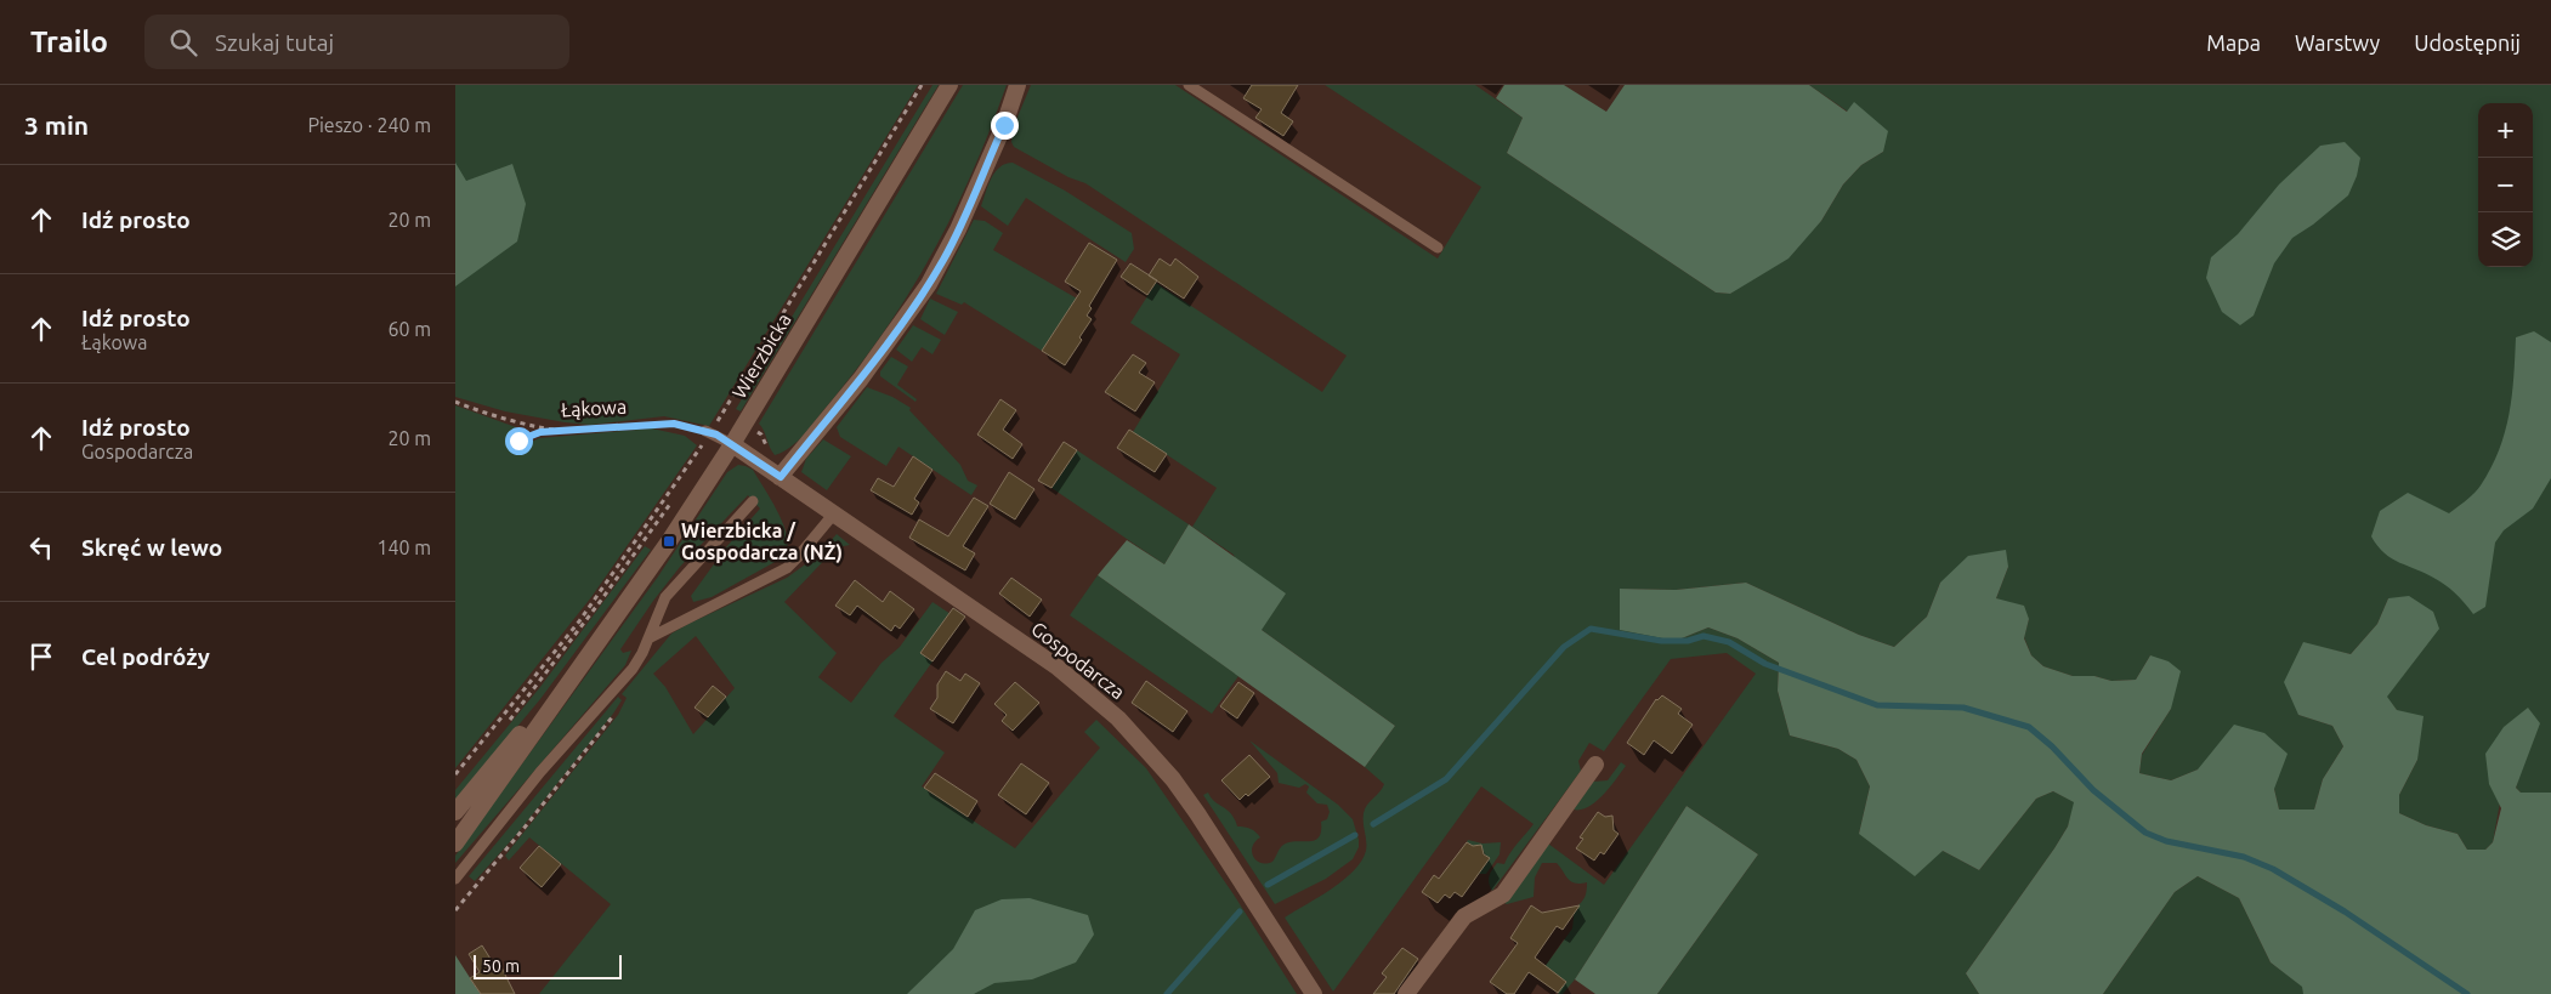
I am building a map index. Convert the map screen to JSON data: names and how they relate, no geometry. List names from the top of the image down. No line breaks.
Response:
{"streets":{"street":["Wierzbicka","Gospodarcza"],"path":["Łąkowa"]},"crossings":[["Wierzbicka","Gospodarcza"]],"places":{"transit":["Wierzbicka / Gospodarcza (NŻ)"]},"scale_bar":"50 m","page":{"header":"Trailo","search":"Szukaj tutaj","nav":["Mapa","Warstwy","Udostępnij"],"heading":["3 min","Pieszo · 240 m"],"map_buttons":["+","−"],"list":[["Idź prosto","20 m"],["Idź prosto","Łąkowa","60 m"],["Idź prosto","Gospodarcza","20 m"],["Skręć w lewo","140 m"],"Cel podróży"],"scale":"50 m"}}
